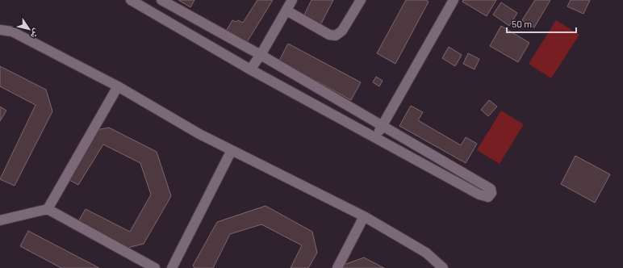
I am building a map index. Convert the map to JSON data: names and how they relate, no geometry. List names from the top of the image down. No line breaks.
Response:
{"scale_bar":"50 m","north":"bottom right"}
